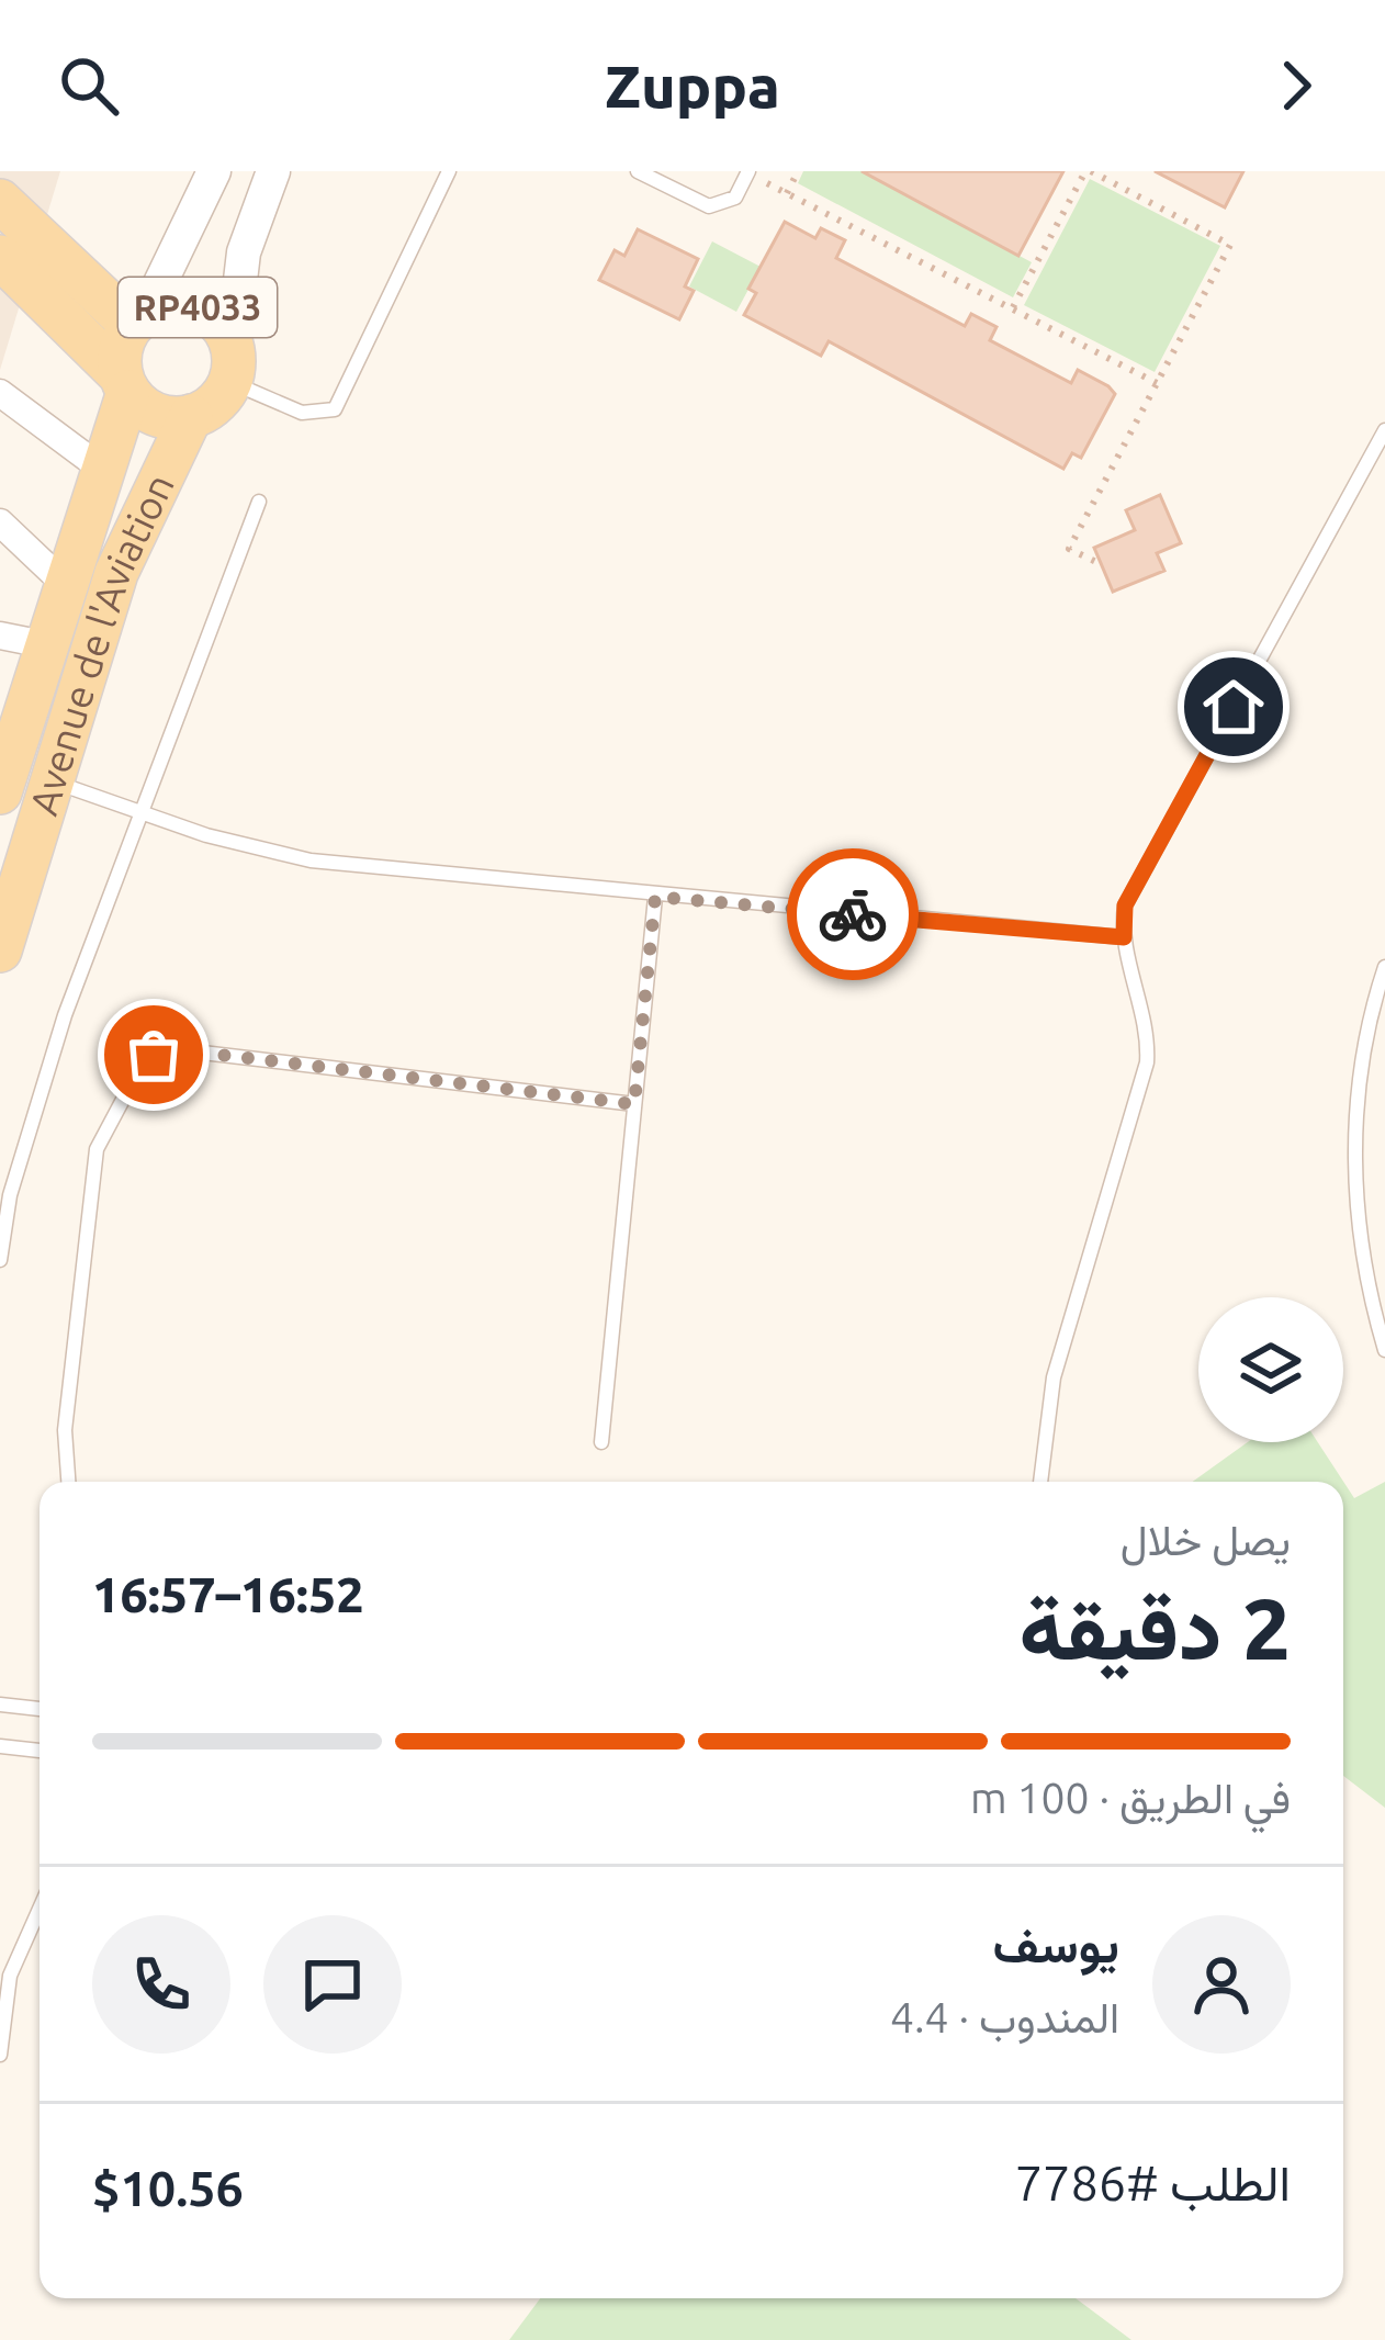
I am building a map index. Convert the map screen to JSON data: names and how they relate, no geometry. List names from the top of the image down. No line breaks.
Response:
{"streets":{"main road":["RP4033","Avenue de l'Aviation"]},"crossings":[["RP4033","Avenue de l'Aviation"]],"page":{"header":"Zuppa","heading":["2 دقيقة","يصل خلال","16:52–16:57"],"panel":["يوسف","المندوب · 4.4","الطلب #7786","$10.56"],"bar":"في الطريق · 100 m"}}
